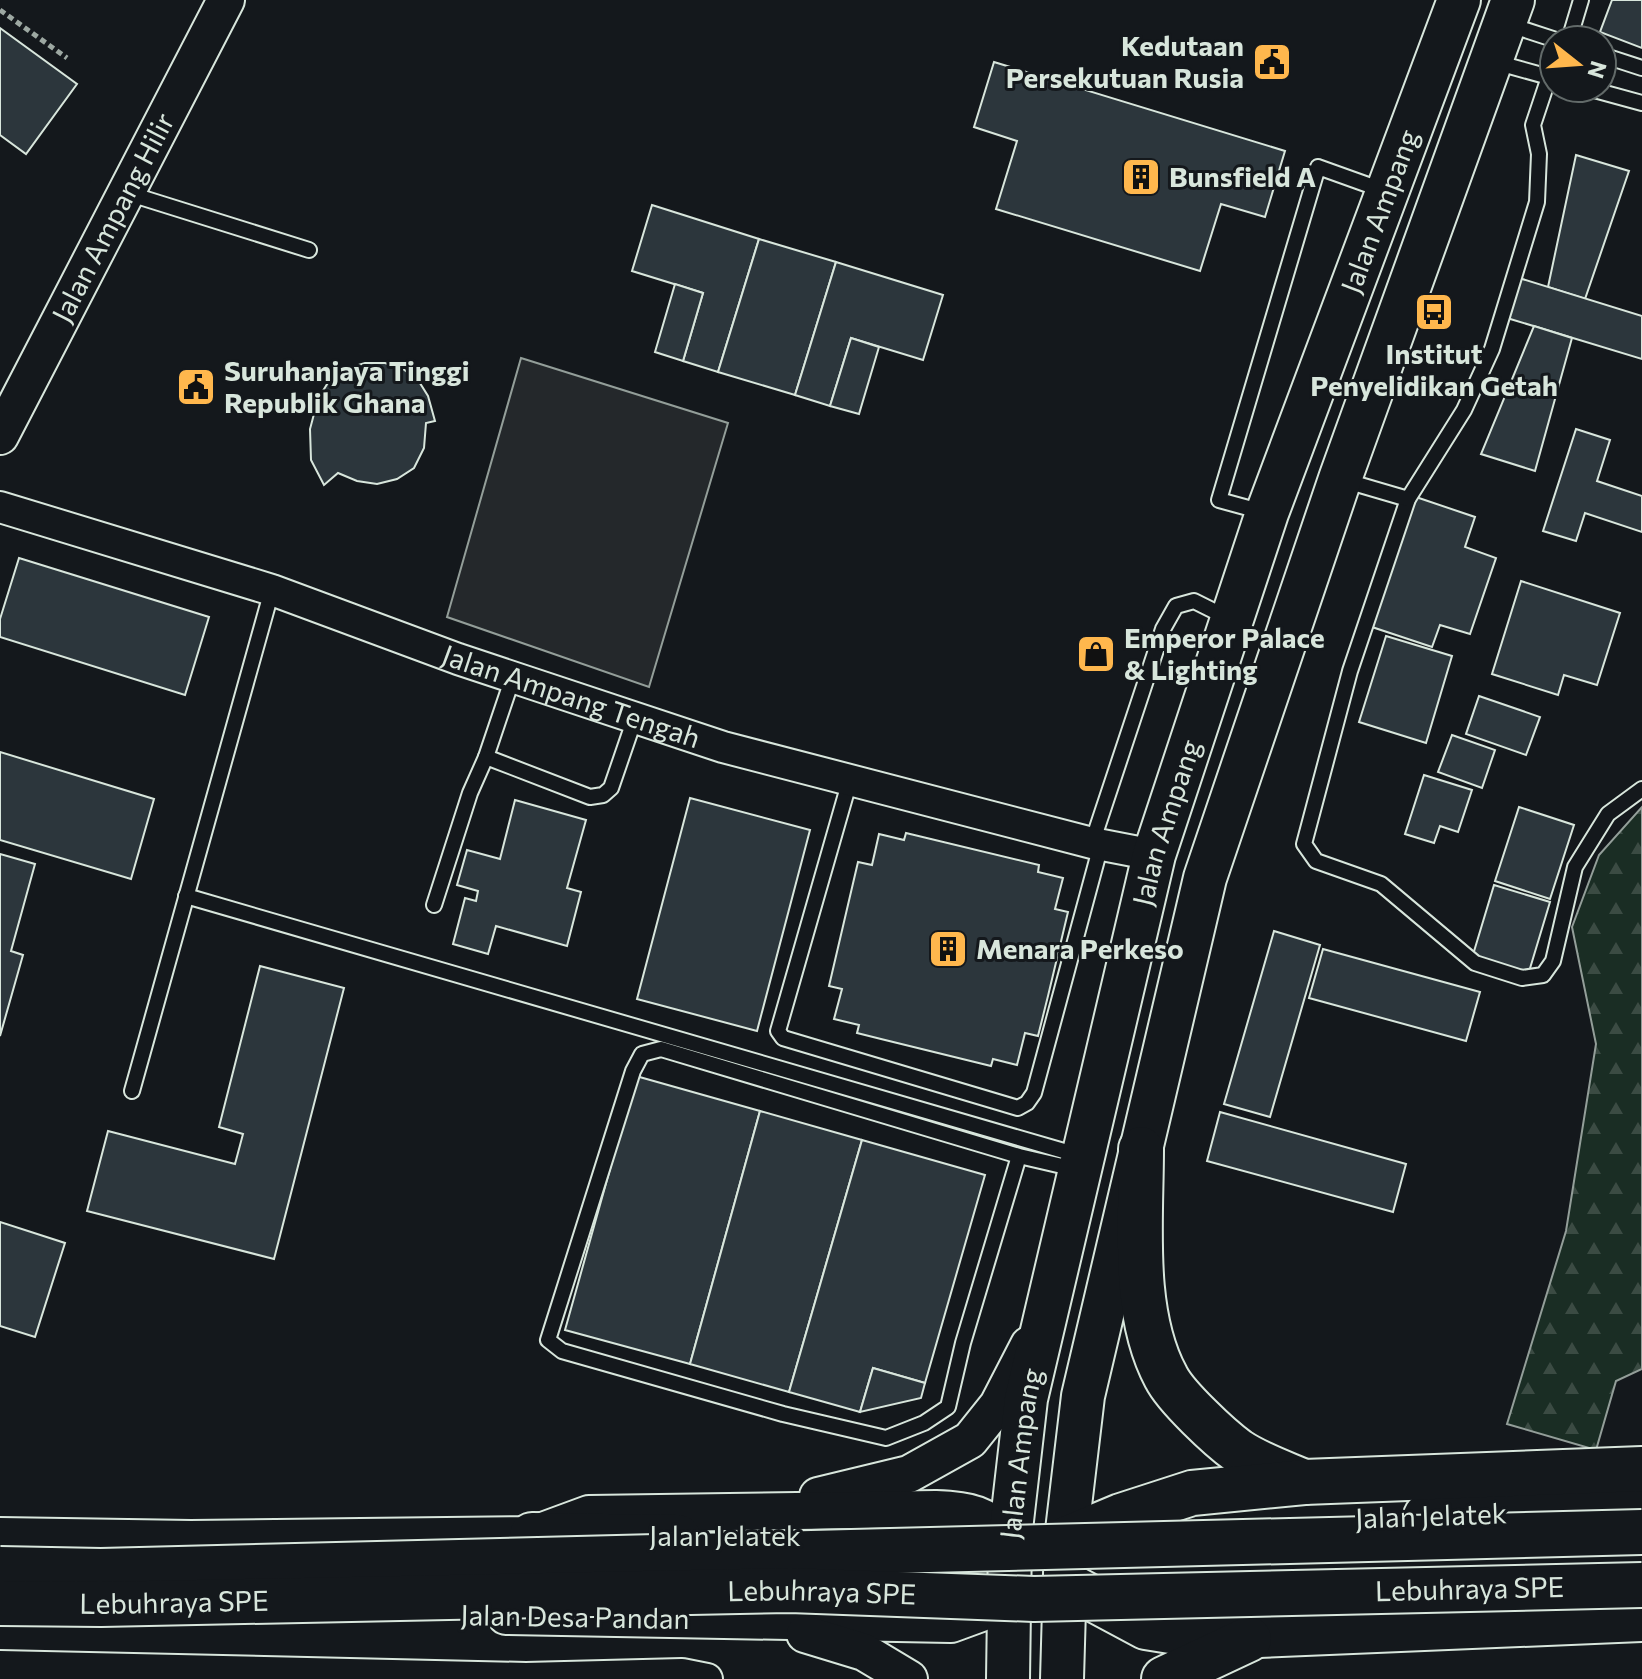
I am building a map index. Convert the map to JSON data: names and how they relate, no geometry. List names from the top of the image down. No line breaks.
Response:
{"streets":{"main road":["Jalan Ampang","Jalan Jelatek","Lebuhraya SPE"],"street":["Jalan Ampang Hilir","Jalan Ampang Tengah","Jalan Desa Pandan"]},"crossings":[["Jalan Ampang","Jalan Ampang Tengah"],["Jalan Ampang","Jalan Desa Pandan"]],"places":{"public building":["Kedutaan Persekutuan Rusia","Suruhanjaya Tinggi Republik Ghana"],"building":["Bunsfield A","Menara Perkeso"],"bus stop":["Institut Penyelidikan Getah"],"shop":["Emperor Palace & Lighting"]},"north":"right"}
